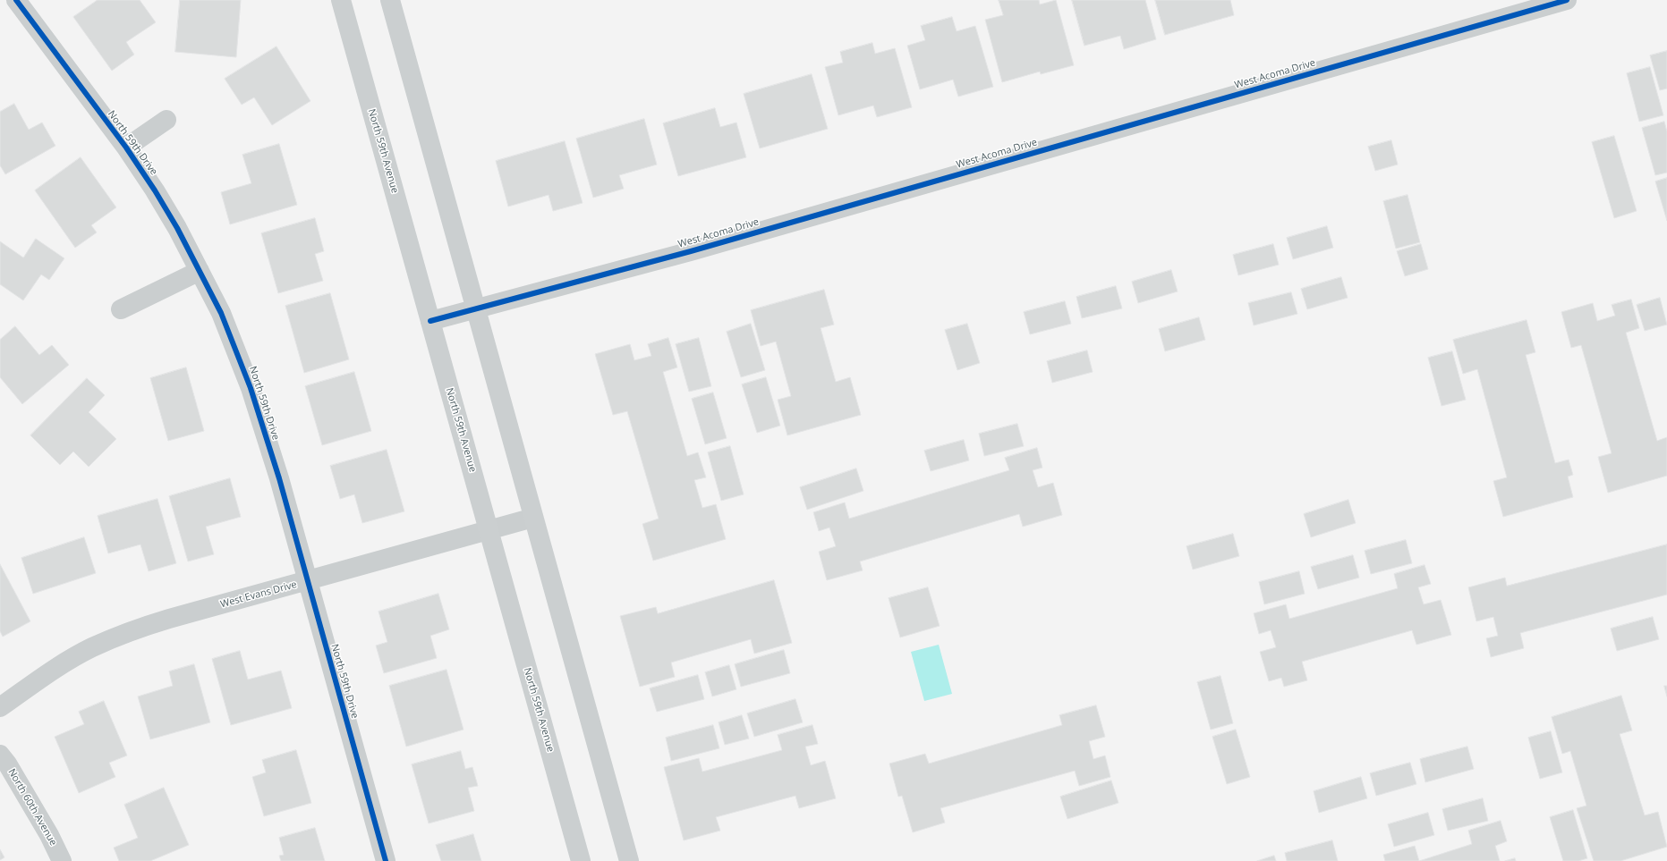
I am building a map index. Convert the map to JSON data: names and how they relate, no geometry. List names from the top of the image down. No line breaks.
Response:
{"streets":{"main road":["North 59th Avenue"],"street":["West Acoma Drive","North 59th Drive","West Evans Drive","North 60th Avenue"]},"crossings":[["West Acoma Drive","North 59th Avenue"],["North 59th Drive","West Evans Drive"],["North 59th Avenue","West Evans Drive"]]}
